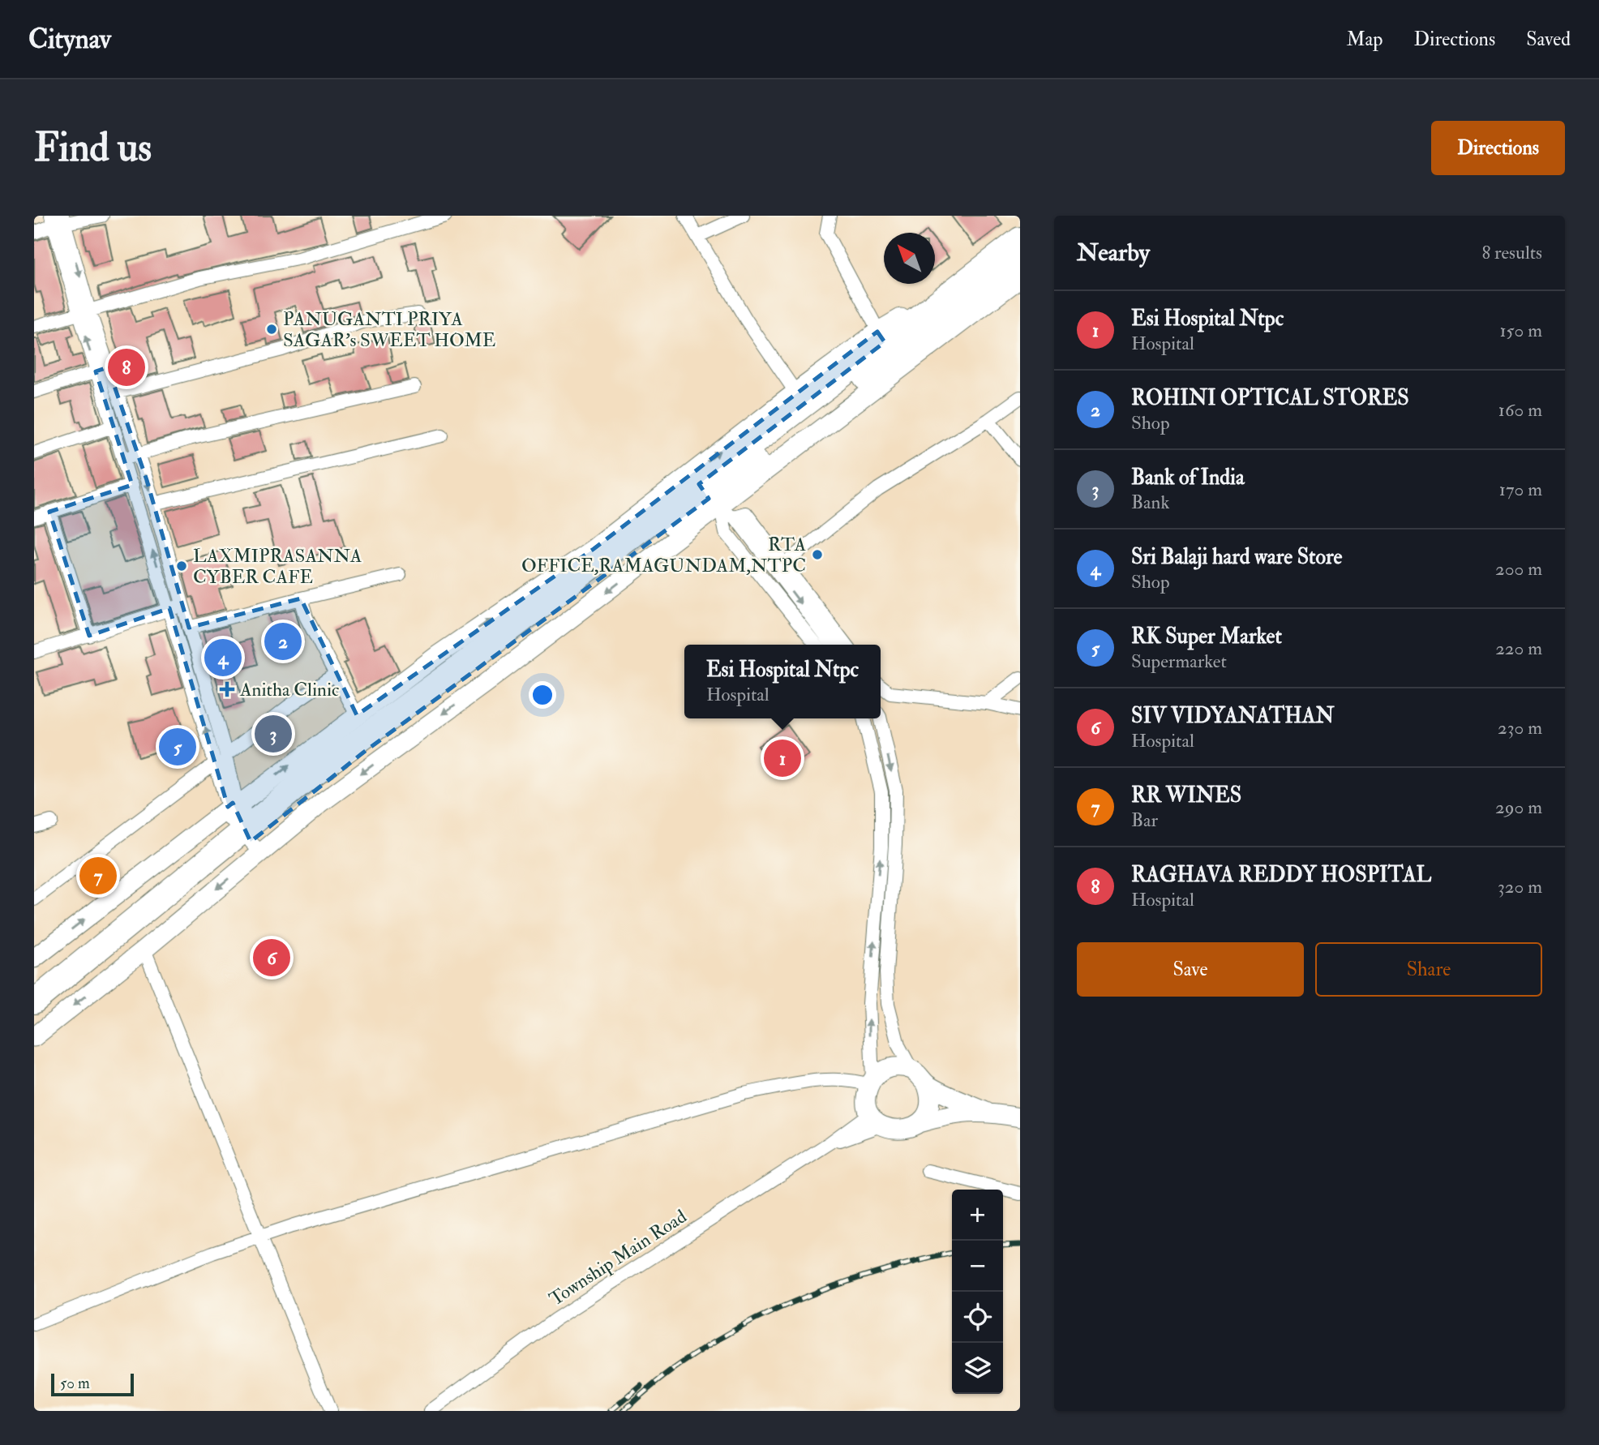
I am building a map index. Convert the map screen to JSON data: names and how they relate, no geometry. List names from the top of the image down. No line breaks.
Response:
{"streets":{"street":["Township Main Road"]},"places":{"other":["PANUGANTI PRIYA SAGAR's SWEET HOME","RTA OFFICE,RAMAGUNDAM,NTPC","LAXMIPRASANNA CYBER CAFE"],"health":["Anitha Clinic"]},"scale_bar":"50 m","north":"top left","page":{"header":"Citynav","nav":["Map","Directions","Saved"],"buttons":["Directions",["Save","Share"]],"title":"Find us","heading":["Nearby","8 results"],"list":[{"mark":"1","name":"Esi Hospital Ntpc","note":"Hospital","value":"150 m"},{"mark":"2","name":"ROHINI OPTICAL STORES","note":"Shop","value":"160 m"},{"mark":"3","name":"Bank of India","note":"Bank","value":"170 m"},{"mark":"4","name":"Sri Balaji hard ware Store","note":"Shop","value":"200 m"},{"mark":"5","name":"RK Super Market","note":"Supermarket","value":"220 m"},{"mark":"6","name":"SIV VIDYANATHAN","note":"Hospital","value":"230 m"},{"mark":"7","name":"RR WINES","note":"Bar","value":"290 m"},{"mark":"8","name":"RAGHAVA REDDY HOSPITAL","note":"Hospital","value":"320 m"}],"pins":["8","2","4","3","5","1","7","6"],"popup":["Esi Hospital Ntpc","Hospital"],"map_buttons":["+","−"],"scale":"50 m"}}
